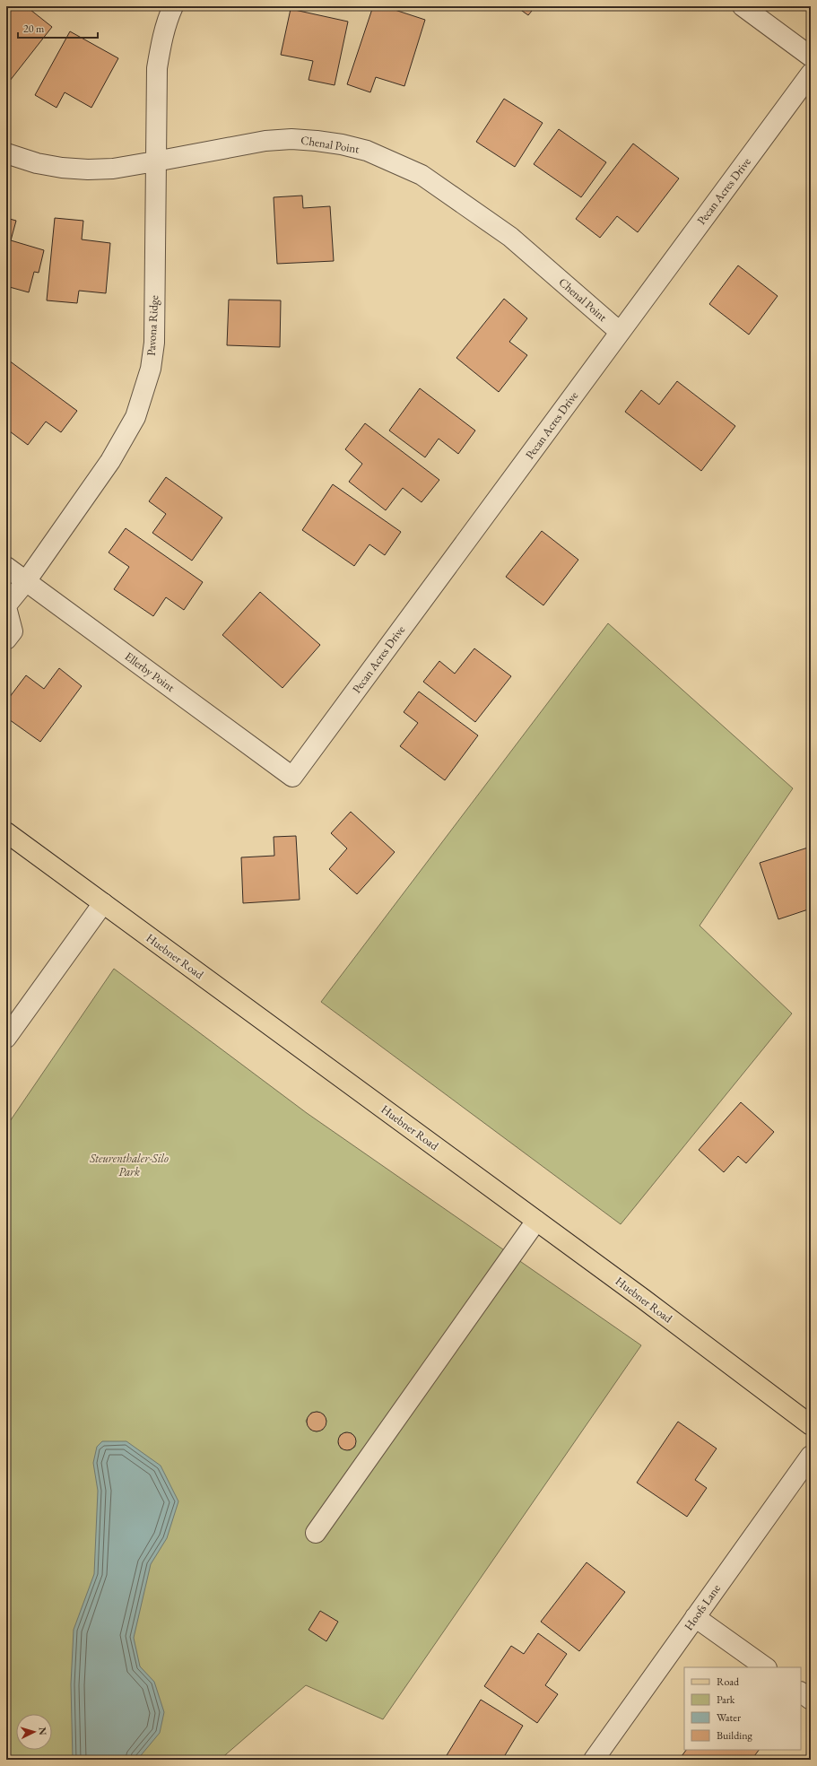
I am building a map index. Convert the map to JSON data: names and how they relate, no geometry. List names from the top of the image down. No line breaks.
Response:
{"streets":{"main road":["Huebner Road"],"street":["Chenal Point","Pecan Acres Drive","Pavona Ridge","Ellerby Point","Hoofs Lane"]},"crossings":[["Chenal Point","Pecan Acres Drive"],["Chenal Point","Pavona Ridge"],["Pecan Acres Drive","Ellerby Point"],["Pavona Ridge","Ellerby Point"]],"parks":["Steurenthaler-Silo Park"],"legend":["Road","Park","Water","Building"],"scale_bar":"20 m","north":"right"}
